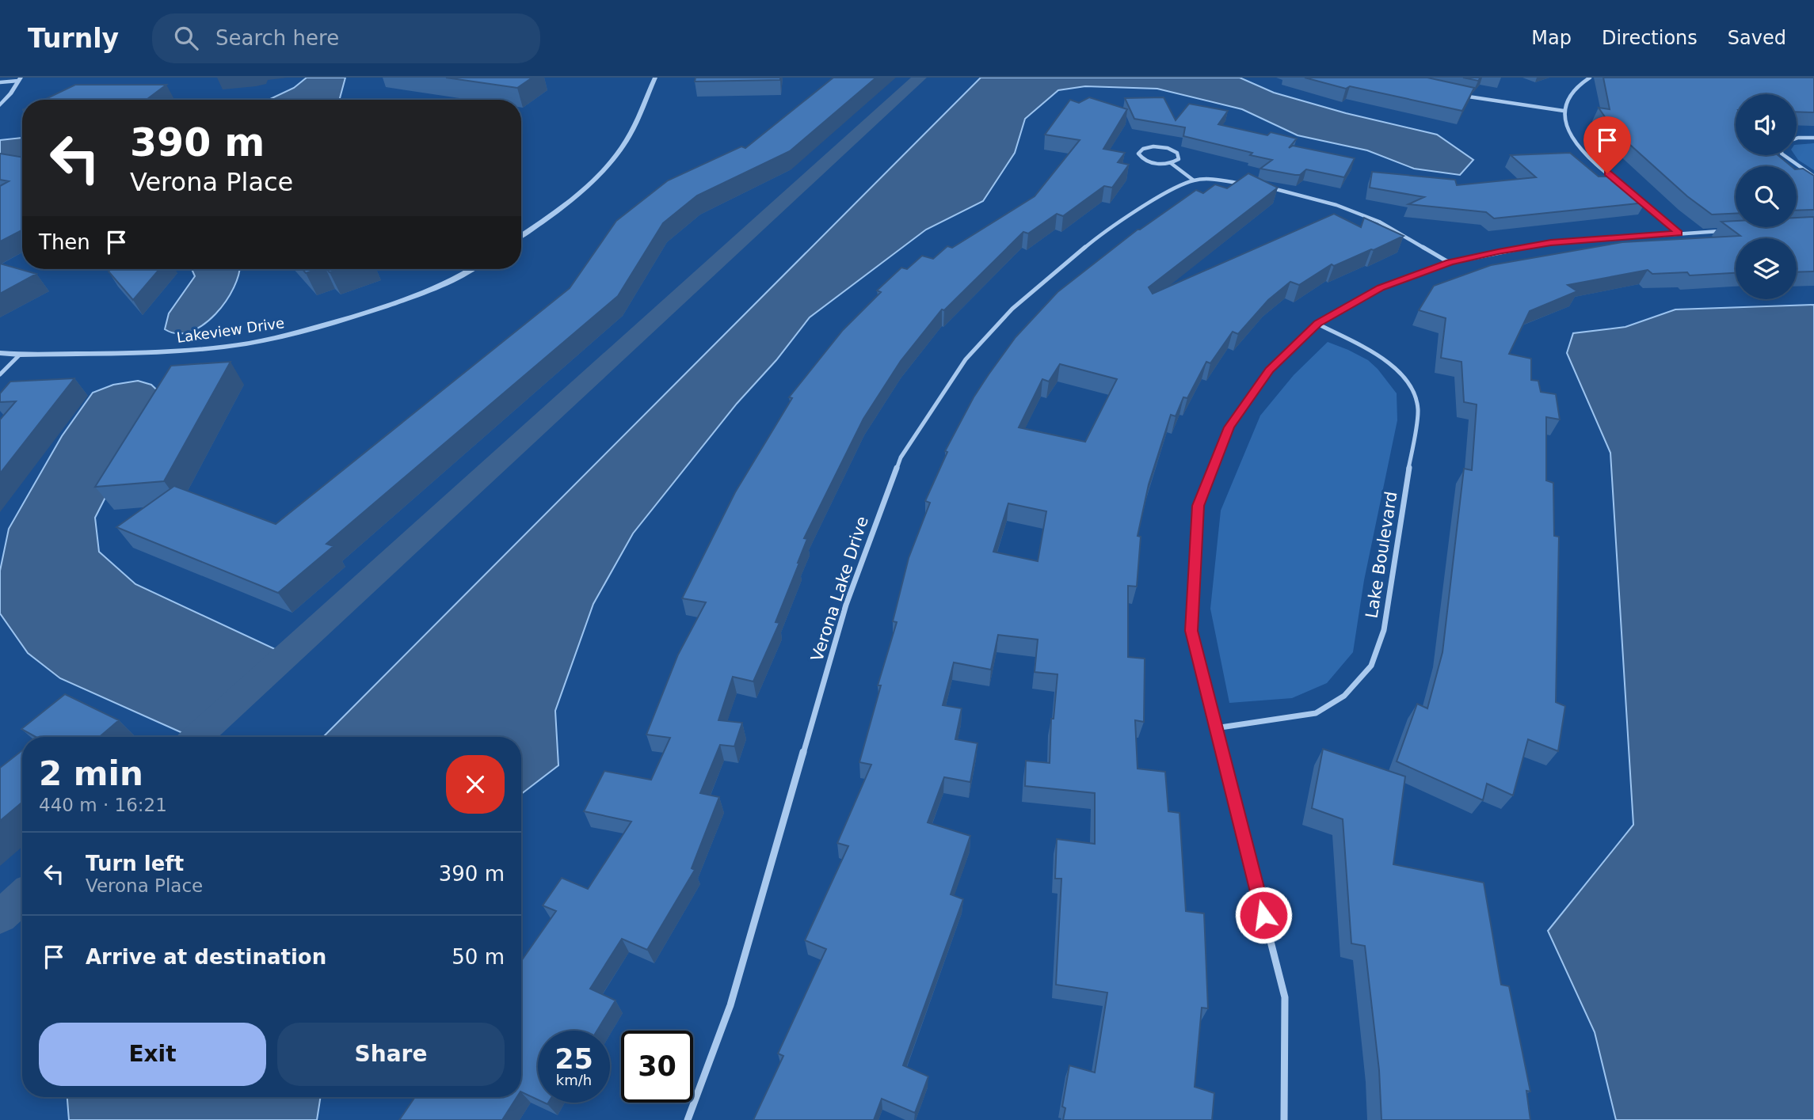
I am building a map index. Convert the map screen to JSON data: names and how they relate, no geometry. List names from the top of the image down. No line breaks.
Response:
{"streets":{"street":["Lakeview Drive","Lake Boulevard","Verona Lake Drive"]},"page":{"header":"Turnly","search":"Search here","nav":["Map","Directions","Saved"],"turn":["390 m","Verona Place"],"then":"Then","heading":["2 min","440 m · 16:21"],"list":[{"name":"Turn left","note":"Verona Place","value":"390 m"},{"name":"Arrive at destination","value":"50 m"}],"buttons":["Exit","Share"],"speed":"25 km/h","limit":"30"}}
